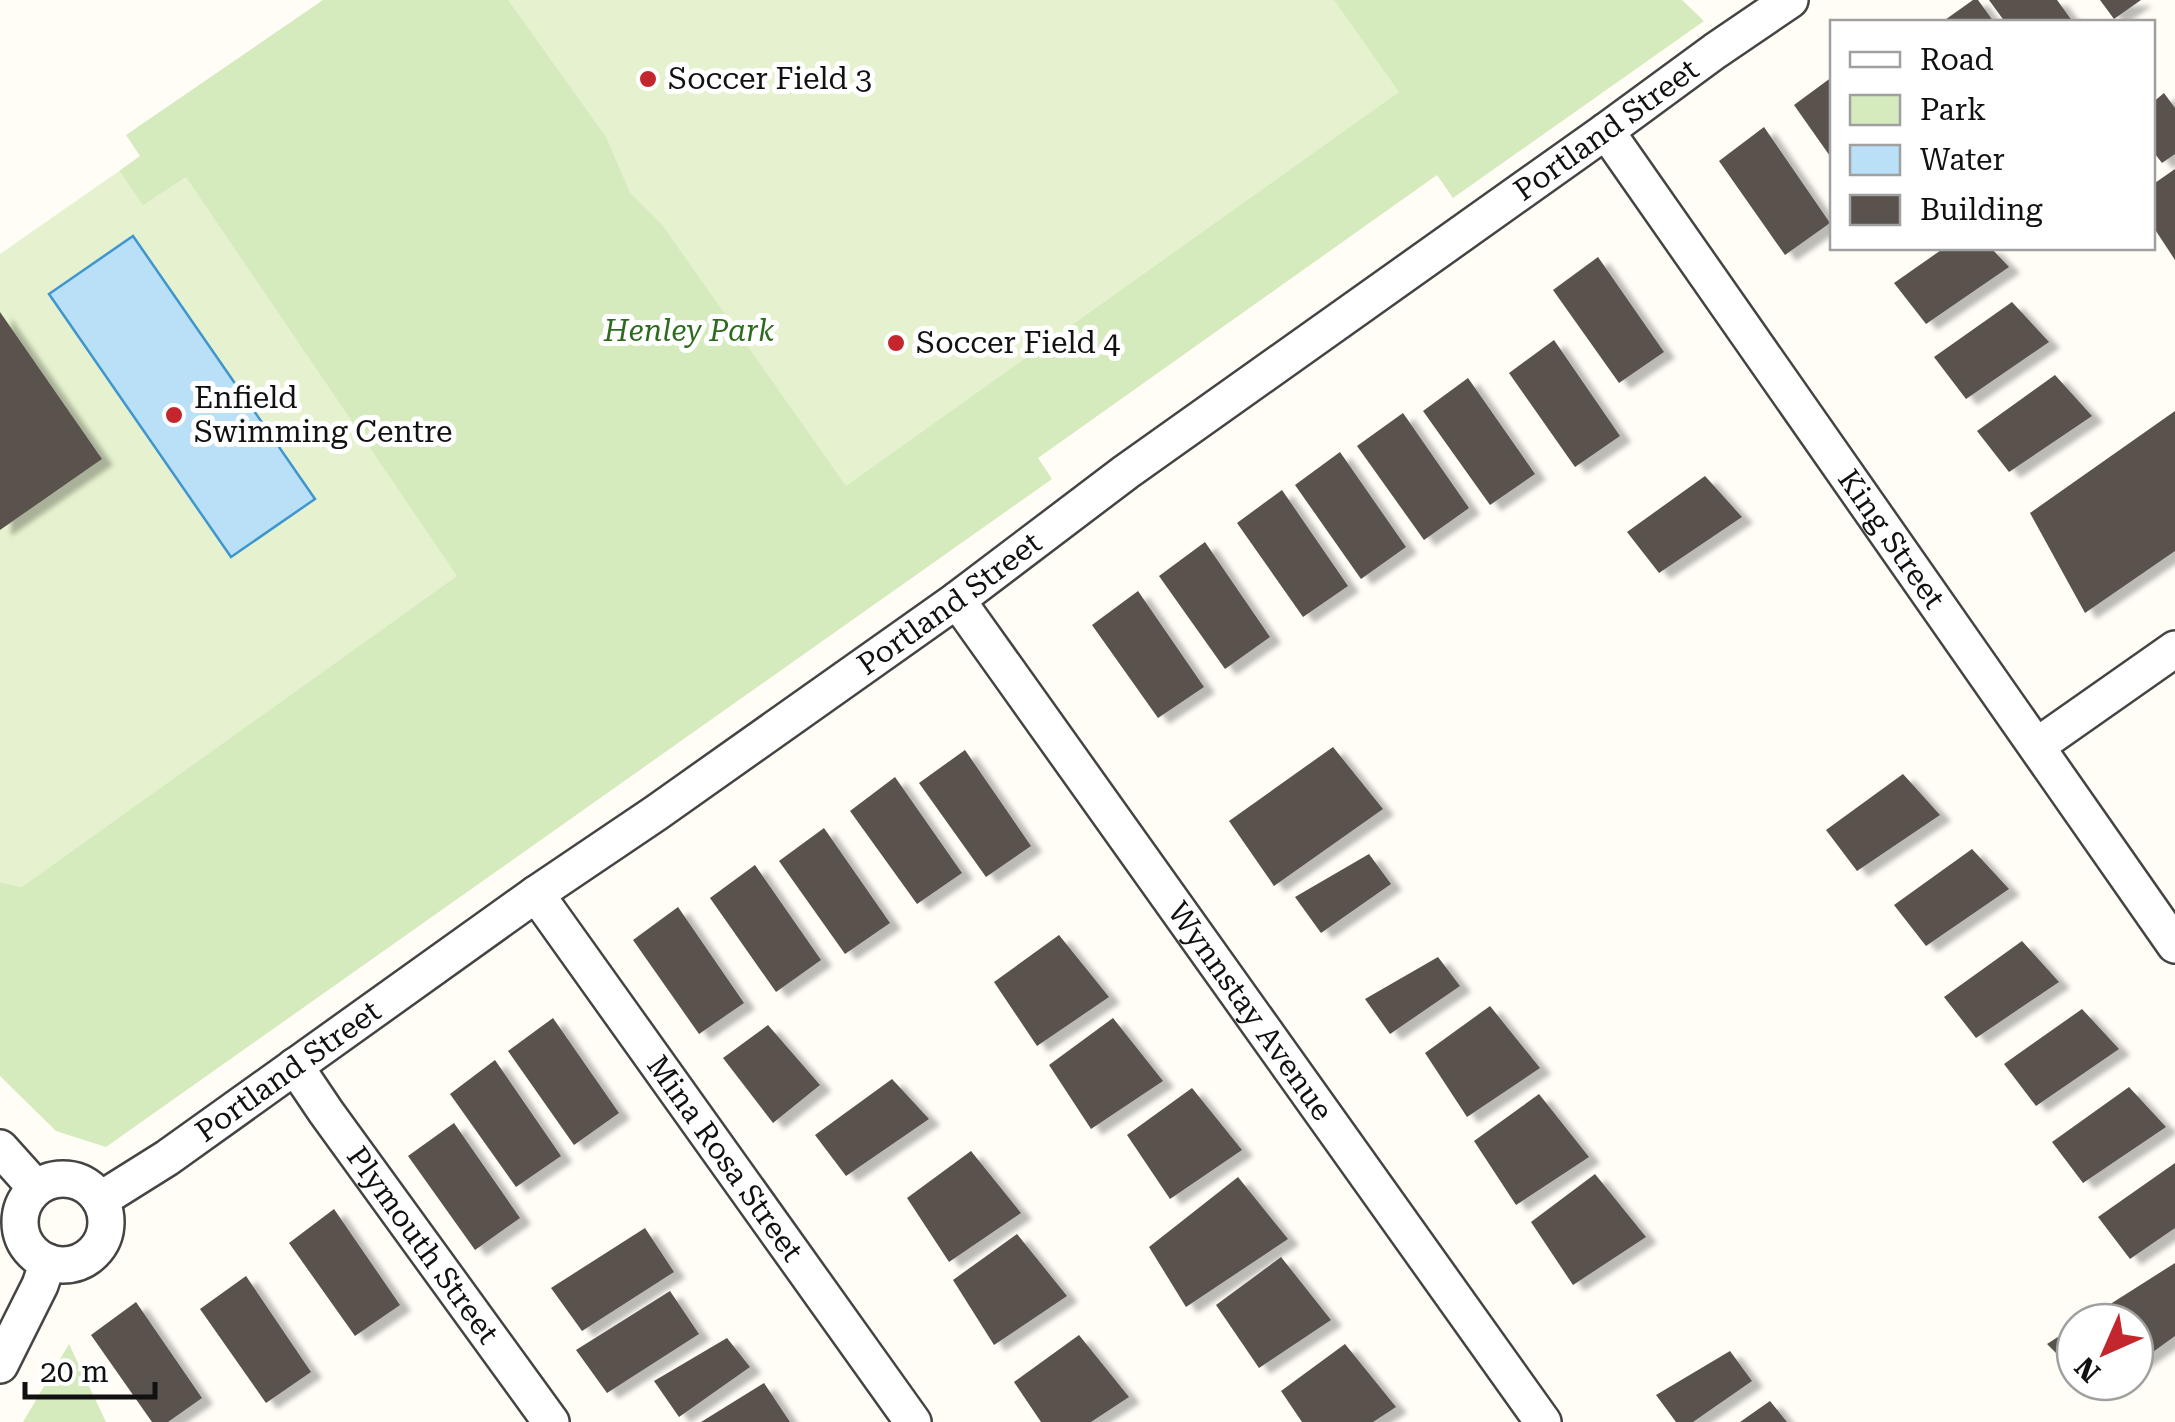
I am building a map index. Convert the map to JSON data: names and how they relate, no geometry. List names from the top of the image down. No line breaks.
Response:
{"streets":{"street":["Portland Street","King Street","Wynnstay Avenue","Mina Rosa Street","Plymouth Street"]},"crossings":[["Portland Street","King Street"],["Portland Street","Wynnstay Avenue"],["Portland Street","Mina Rosa Street"],["Portland Street","Plymouth Street"]],"parks":["Henley Park"],"places":["Soccer Field 3","Soccer Field 4","Enfield Swimming Centre"],"legend":["Road","Park","Water","Building"],"scale_bar":"20 m","north":"bottom left"}
